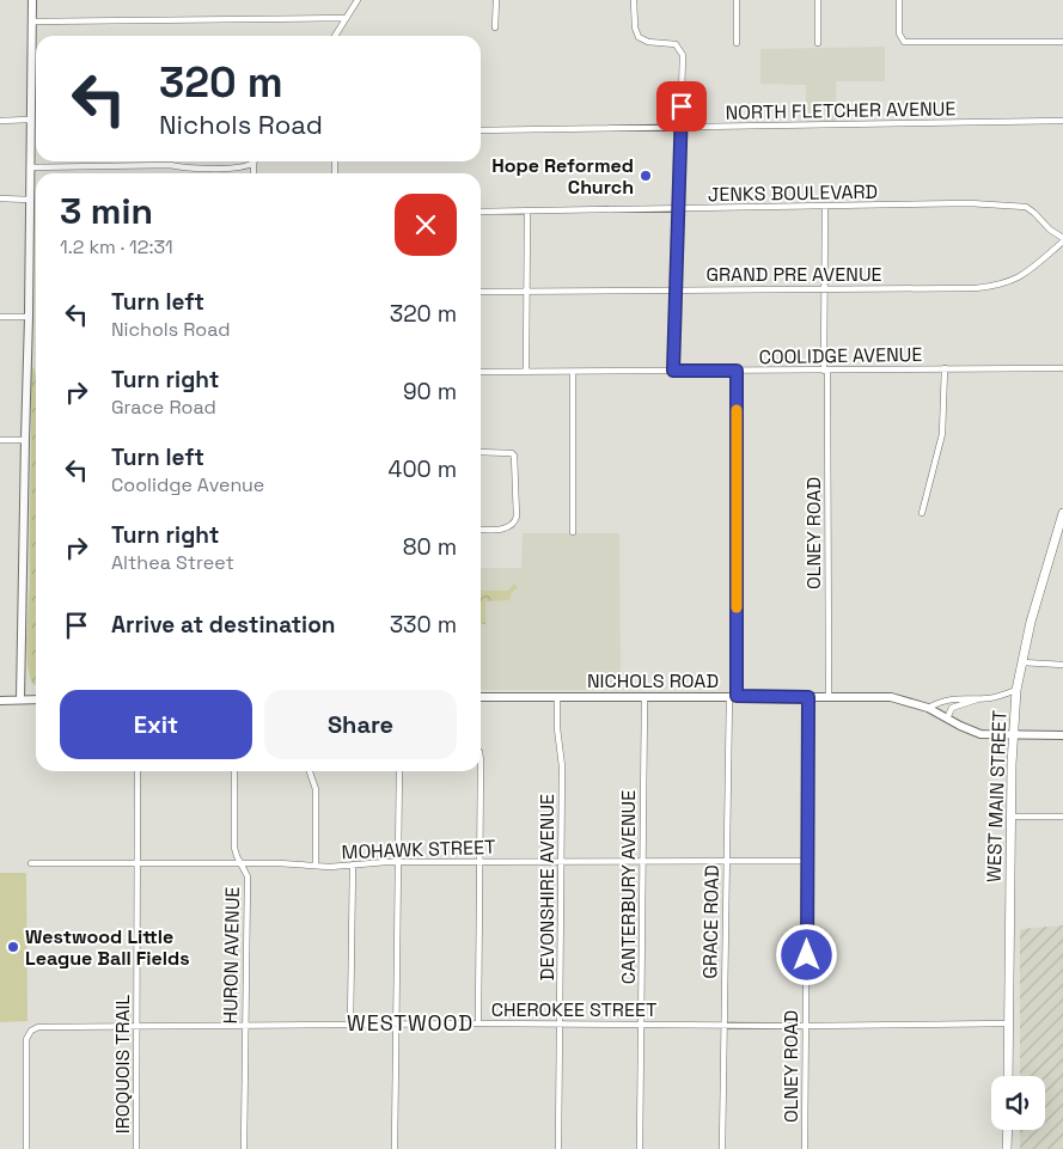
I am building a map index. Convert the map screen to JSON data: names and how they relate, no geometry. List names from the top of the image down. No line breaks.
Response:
{"streets":{"main road":["WEST MAIN STREET"],"street":["NORTH FLETCHER AVENUE","JENKS BOULEVARD","GRAND PRE AVENUE","COOLIDGE AVENUE","OLNEY ROAD","NICHOLS ROAD","MOHAWK STREET","DEVONSHIRE AVENUE","CANTERBURY AVENUE","GRACE ROAD","HURON AVENUE","CHEROKEE STREET","IROQUOIS TRAIL"]},"crossings":[["JENKS BOULEVARD","GRAND PRE AVENUE"],["JENKS BOULEVARD","OLNEY ROAD"],["GRAND PRE AVENUE","OLNEY ROAD"],["COOLIDGE AVENUE","OLNEY ROAD"],["COOLIDGE AVENUE","GRACE ROAD"],["OLNEY ROAD","NICHOLS ROAD"],["OLNEY ROAD","MOHAWK STREET"],["OLNEY ROAD","CHEROKEE STREET"],["NICHOLS ROAD","WEST MAIN STREET"],["NICHOLS ROAD","DEVONSHIRE AVENUE"],["NICHOLS ROAD","CANTERBURY AVENUE"],["NICHOLS ROAD","GRACE ROAD"],["WEST MAIN STREET","CHEROKEE STREET"],["MOHAWK STREET","DEVONSHIRE AVENUE"],["MOHAWK STREET","CANTERBURY AVENUE"],["MOHAWK STREET","GRACE ROAD"],["MOHAWK STREET","HURON AVENUE"],["MOHAWK STREET","IROQUOIS TRAIL"],["DEVONSHIRE AVENUE","CHEROKEE STREET"],["CANTERBURY AVENUE","CHEROKEE STREET"],["GRACE ROAD","CHEROKEE STREET"],["HURON AVENUE","CHEROKEE STREET"],["CHEROKEE STREET","IROQUOIS TRAIL"]],"districts":["WESTWOOD"],"places":["Hope Reformed Church","Westwood Little League Ball Fields"],"page":{"turn":["320 m","Nichols Road"],"heading":["3 min","1.2 km · 12:31"],"list":[{"name":"Turn left","note":"Nichols Road","value":"320 m"},{"name":"Turn right","note":"Grace Road","value":"90 m"},{"name":"Turn left","note":"Coolidge Avenue","value":"400 m"},{"name":"Turn right","note":"Althea Street","value":"80 m"},{"name":"Arrive at destination","value":"330 m"}],"buttons":["Exit","Share"]}}
